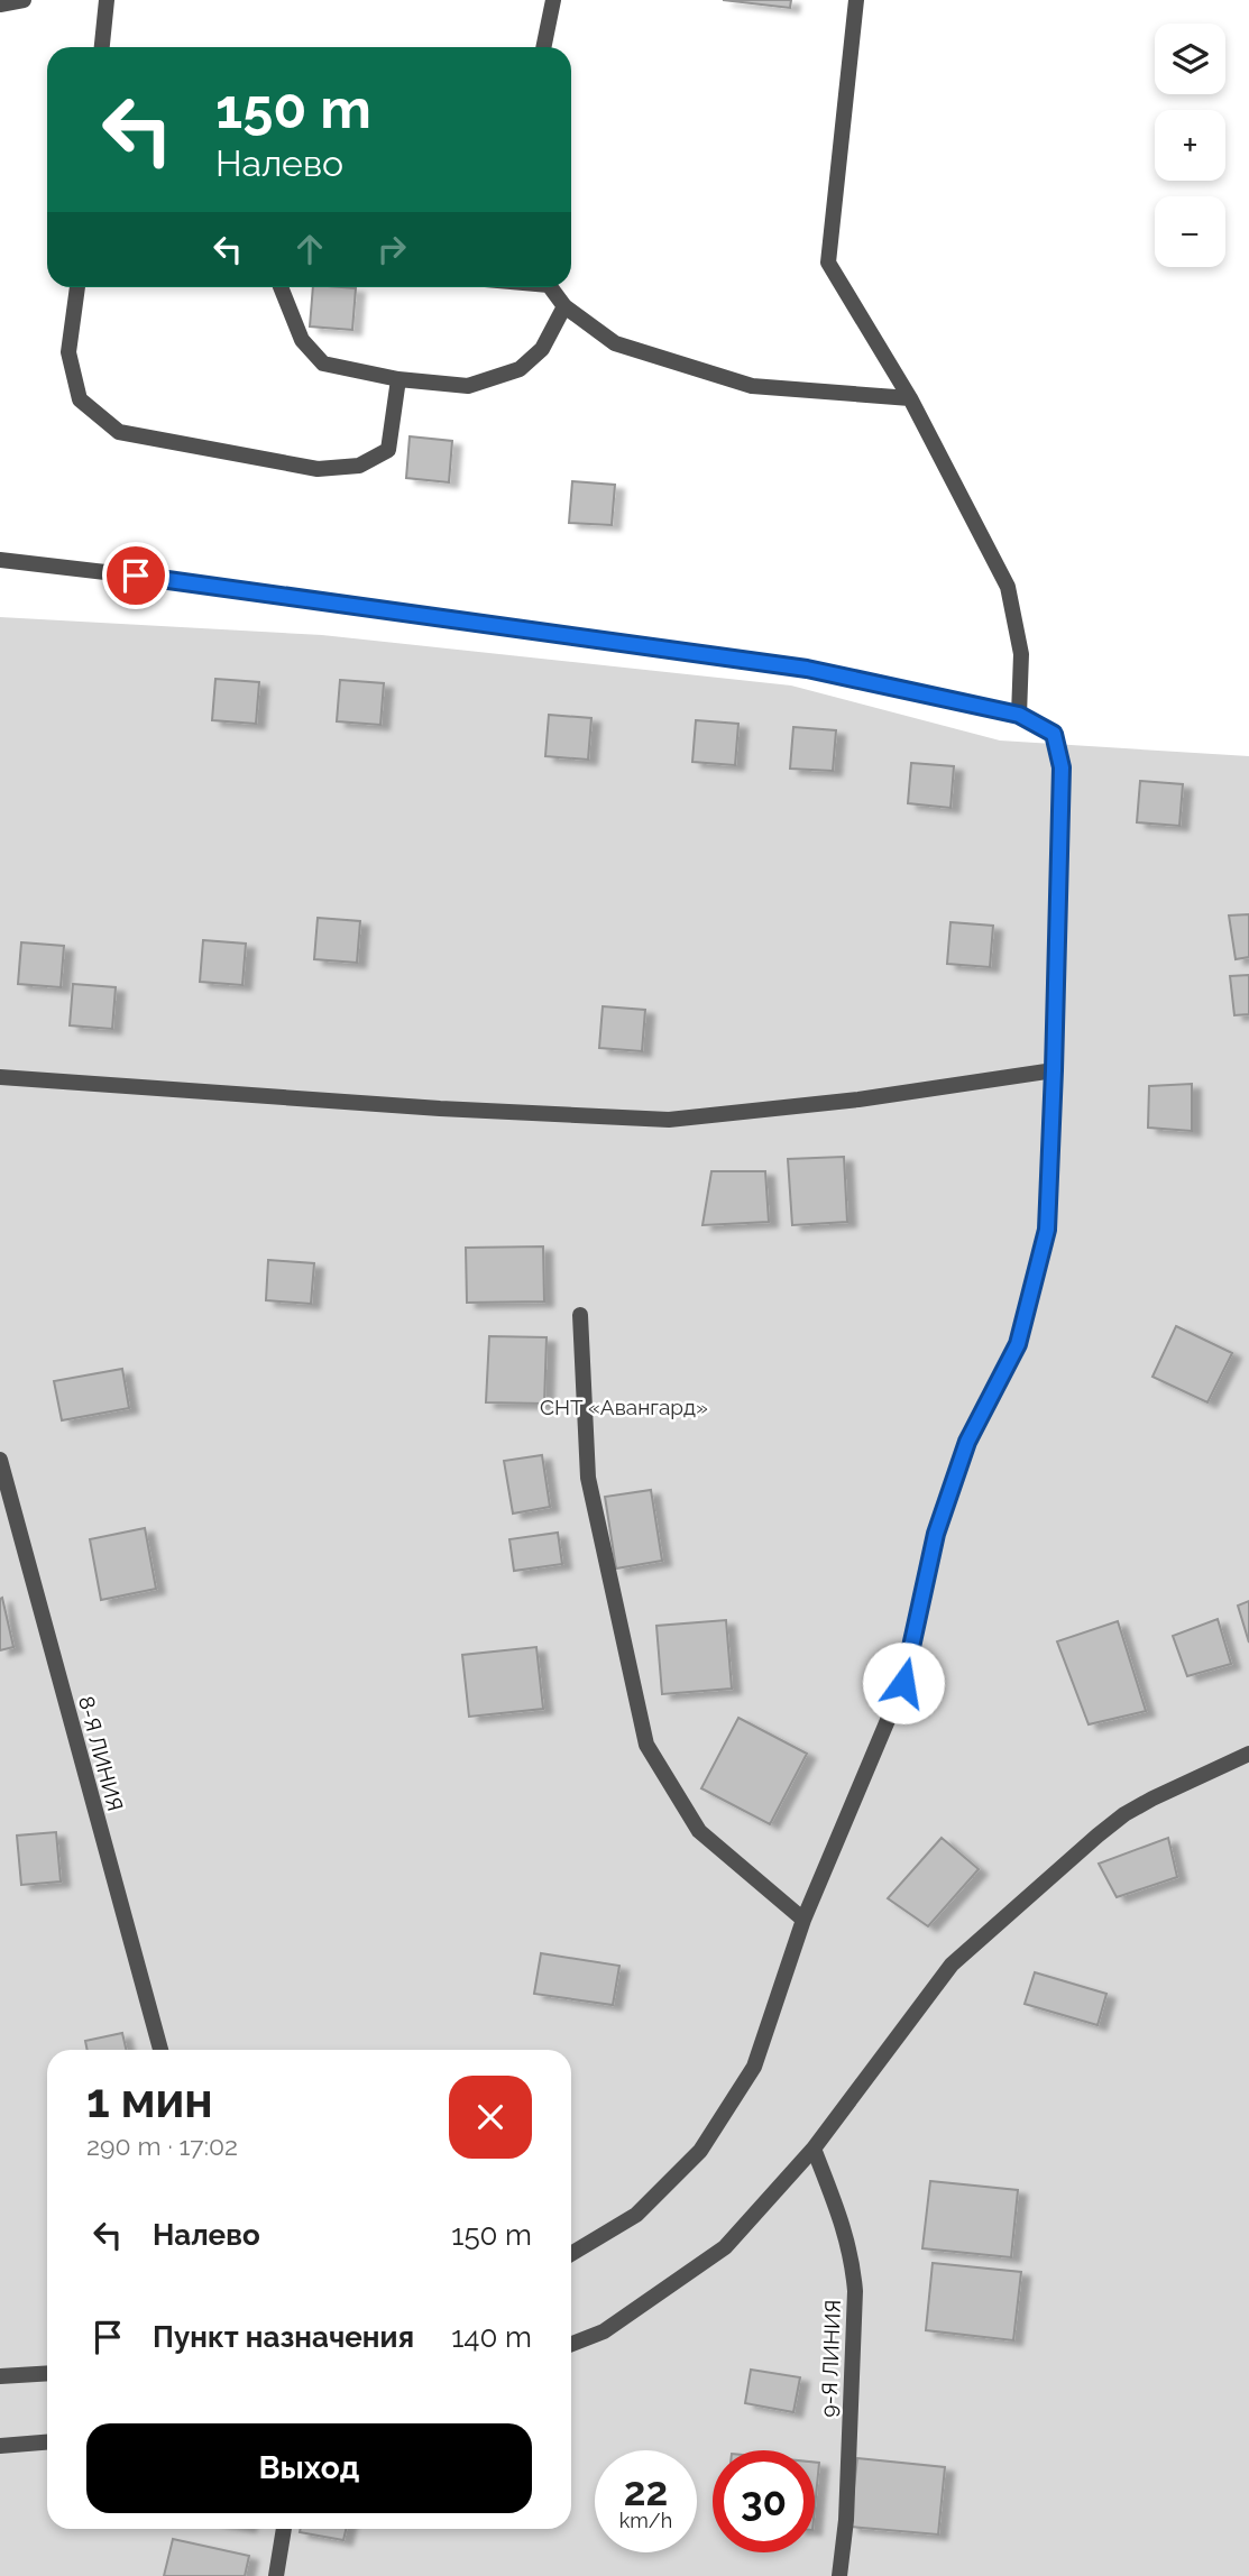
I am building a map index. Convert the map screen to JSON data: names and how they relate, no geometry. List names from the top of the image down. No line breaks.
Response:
{"streets":{"street":["8-Я ЛИНИЯ","9-Я ЛИНИЯ"]},"parks":["СНТ «Авангард»"],"page":{"map_buttons":["+","−"],"turn":["150 m","Налево"],"heading":["1 мин","290 m · 17:02"],"list":[{"name":"Налево","value":"150 m"},{"name":"Пункт назначения","value":"140 m"}],"buttons":"Выход","speed":"22 km/h","limit":"30"}}
